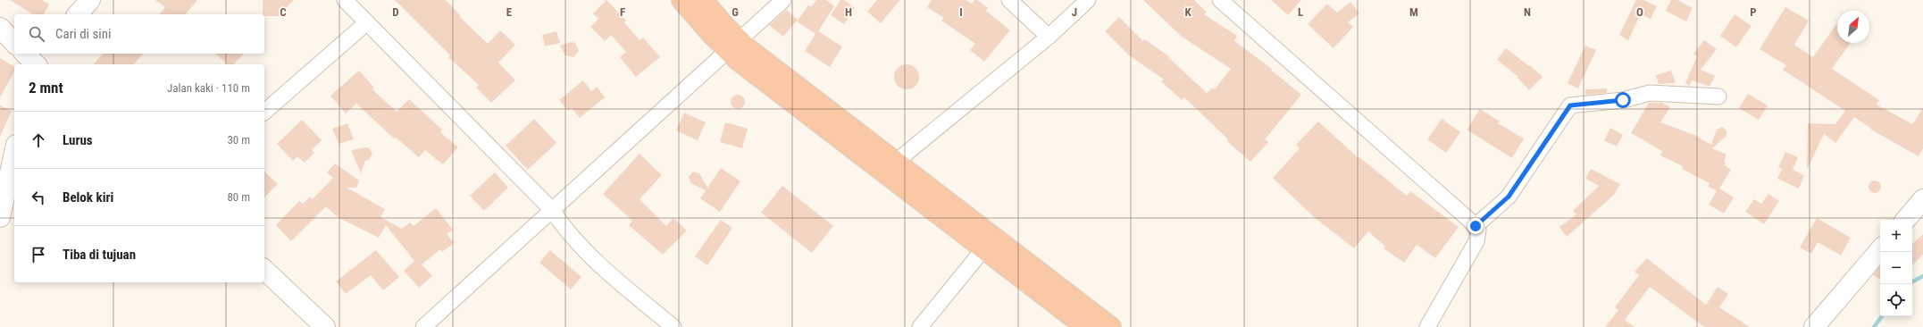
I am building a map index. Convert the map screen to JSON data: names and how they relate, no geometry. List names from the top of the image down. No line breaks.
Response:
{"north":"top right","page":{"search":"Cari di sini","heading":["2 mnt","Jalan kaki · 110 m"],"list":[["Lurus","30 m"],["Belok kiri","80 m"],"Tiba di tujuan"],"map_buttons":["+","−"]},"grid":{"columns":["C","D","E","F","G","H","I","J","K","L","M","N","O","P"]}}
